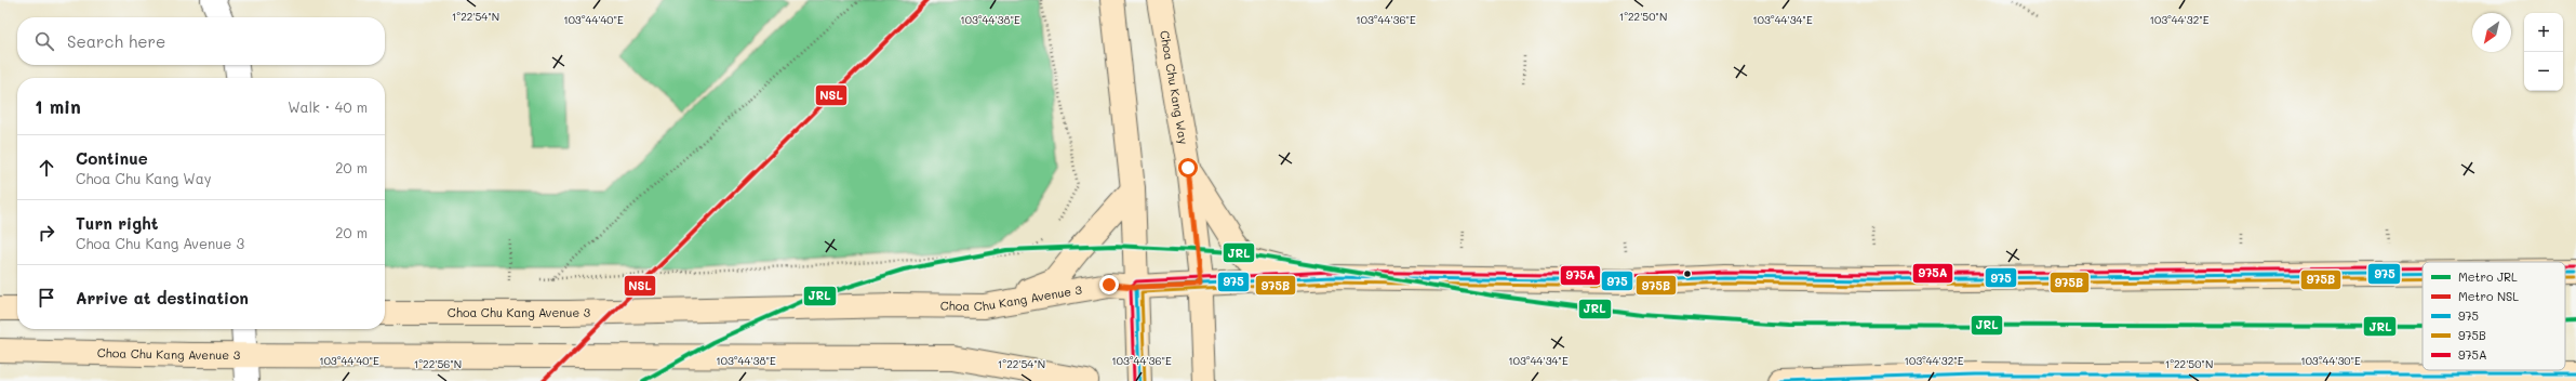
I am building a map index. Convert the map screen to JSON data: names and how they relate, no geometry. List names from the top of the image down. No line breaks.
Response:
{"streets":{"street":["Choa Chu Kang Way","Choa Chu Kang Avenue 3"]},"crossings":[["Choa Chu Kang Way","Choa Chu Kang Avenue 3"]],"lines":["metro line NSL","metro line JRL","transit line 975A","transit line 975","transit line 975B"],"legend":["Metro JRL","Metro NSL","975","975B","975A"],"north":"bottom left","page":{"map_buttons":["+","−"],"search":"Search here","heading":["1 min","Walk · 40 m"],"list":[["Continue","Choa Chu Kang Way","20 m"],["Turn right","Choa Chu Kang Avenue 3","20 m"],"Arrive at destination"]},"coordinates":["1°22'54\"N","1°22'50\"N","103°44'40\"E","103°44'38\"E","103°44'36\"E","103°44'34\"E","103°44'32\"E","103°44'30\"E","1°22'56\"N"]}
